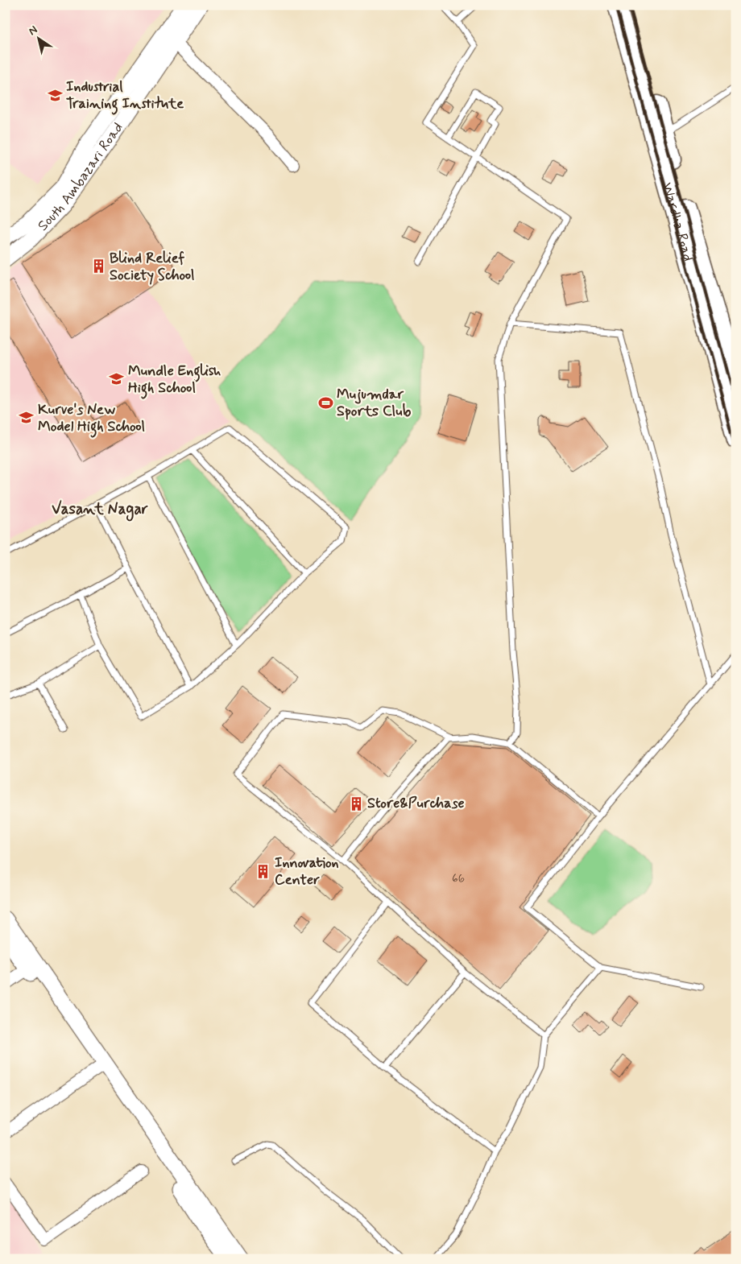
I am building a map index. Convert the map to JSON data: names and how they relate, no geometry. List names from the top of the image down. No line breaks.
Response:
{"streets":{"highway":["Wardha Road"],"main road":["South Ambazari Road"]},"districts":["Vasant Nagar"],"places":{"school or university":["Industrial Training Institute","Mundle English High School","Kurve's New Model High School"],"building":["Blind Relief Society School","Store&Purchase","Innovation Center"],"sports":["Mujumdar Sports Club"]},"house_numbers":["66"],"north":"top left"}
